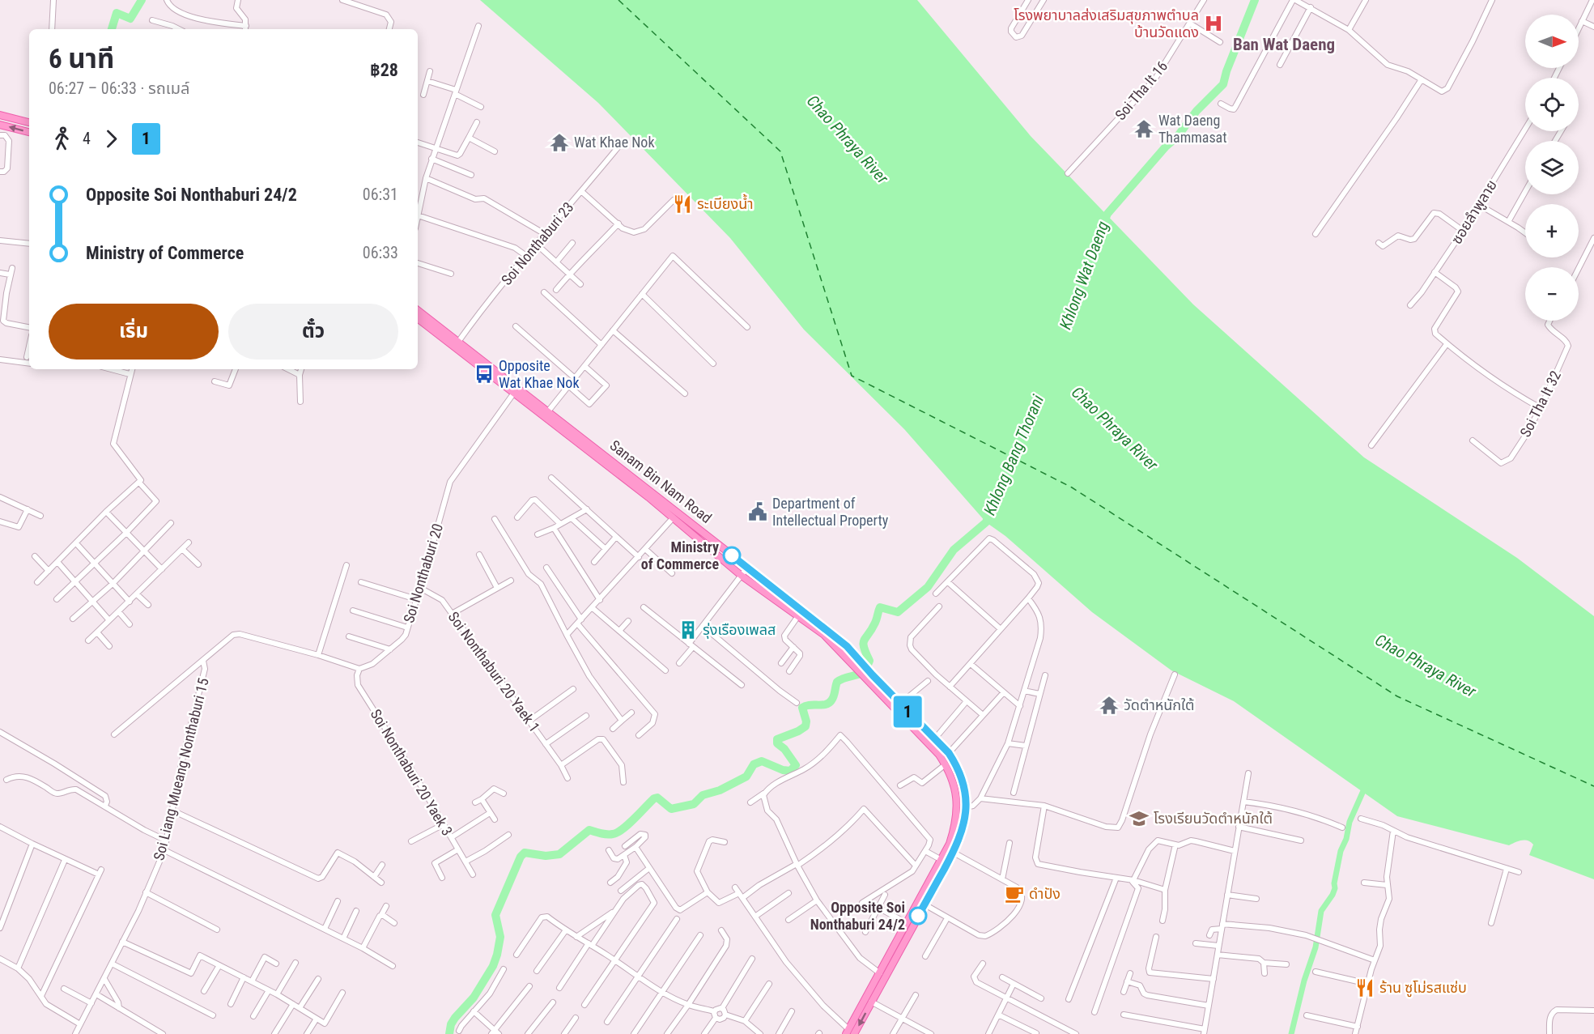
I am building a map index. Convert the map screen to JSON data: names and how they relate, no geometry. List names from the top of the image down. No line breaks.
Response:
{"streets":{"main road":["Sanam Bin Nam Road"],"street":["Soi Tha It 16","ซอยลำพูลาย","Soi Nonthaburi 23","Soi Tha It 32","Soi Nonthaburi 20","Soi Nonthaburi 20 Yaek 1","Soi Liang Mueang Nonthaburi 15","Soi Nonthaburi 20 Yaek 3"]},"crossings":[["Soi Nonthaburi 23","Sanam Bin Nam Road"],["Sanam Bin Nam Road","Soi Nonthaburi 20"],["Soi Nonthaburi 20","Soi Nonthaburi 20 Yaek 1"],["Soi Nonthaburi 20","Soi Nonthaburi 20 Yaek 3"]],"districts":["Ban Wat Daeng"],"water":["Chao Phraya River","Khlong Wat Daeng","Khlong Bang Thorani"],"places":{"hospital":["โรงพยาบาลส่งเสริมสุขภาพตำบล บ้านวัดแดง"],"temple":["Wat Daeng Thammasat","Wat Khae Nok","วัดตำหนักใต้"],"restaurant":["ระเบียงน้ำ","ร้าน ซูโม่รสแซ่บ"],"bus stop":["Opposite Wat Khae Nok"],"public building":["Department of Intellectual Property"],"other":["Ministry of Commerce","Opposite Soi Nonthaburi 24/2"],"building":["รุ่งเรืองเพลส"],"school or university":["โรงเรียนวัดตำหนักใต้"],"cafe":["ดำปัง"]},"lines":["bus line 1"],"north":"right","page":{"on_map":"1","map_buttons":["+","−"],"heading":["6 นาที","06:27 – 06:33 · รถเมล์","฿28"],"legs":["4","1"],"list":[{"name":"Opposite Soi Nonthaburi 24/2","value":"06:31"},{"name":"Ministry of Commerce","value":"06:33"}],"buttons":["เริ่ม","ตั๋ว"]}}
